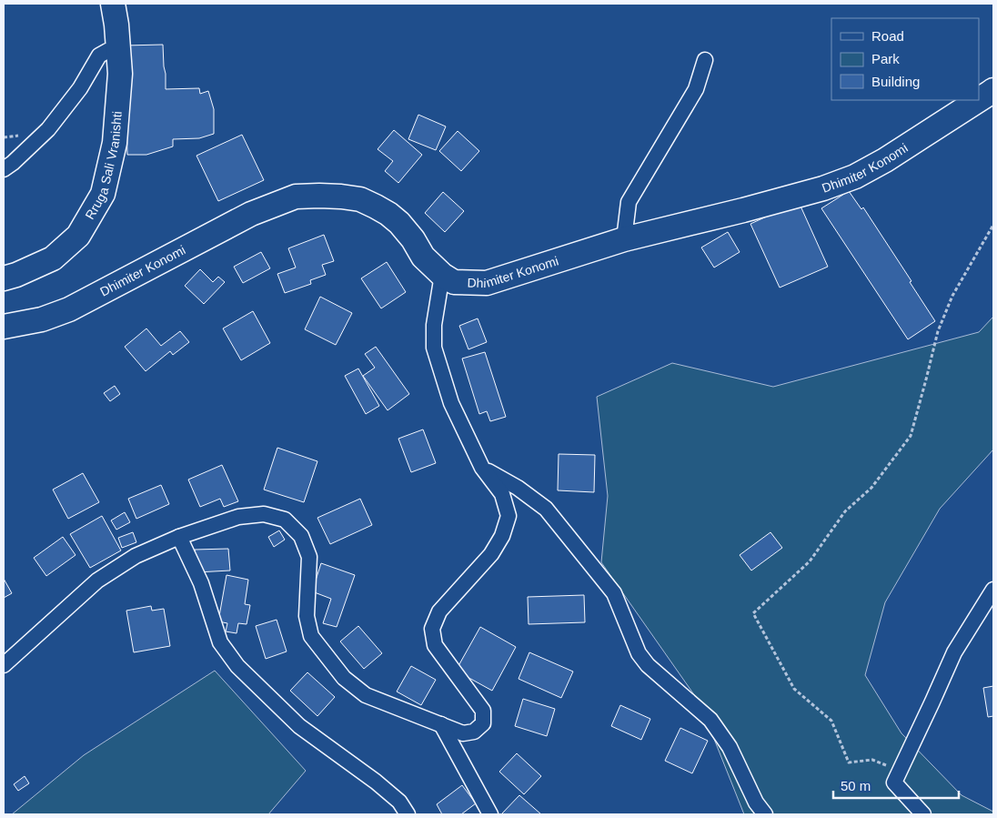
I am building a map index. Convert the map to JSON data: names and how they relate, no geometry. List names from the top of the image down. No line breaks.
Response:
{"streets":{"main road":["Rruga Sali Vranishti","Dhimiter Konomi"]},"legend":["Road","Park","Building"],"scale_bar":"50 m"}
